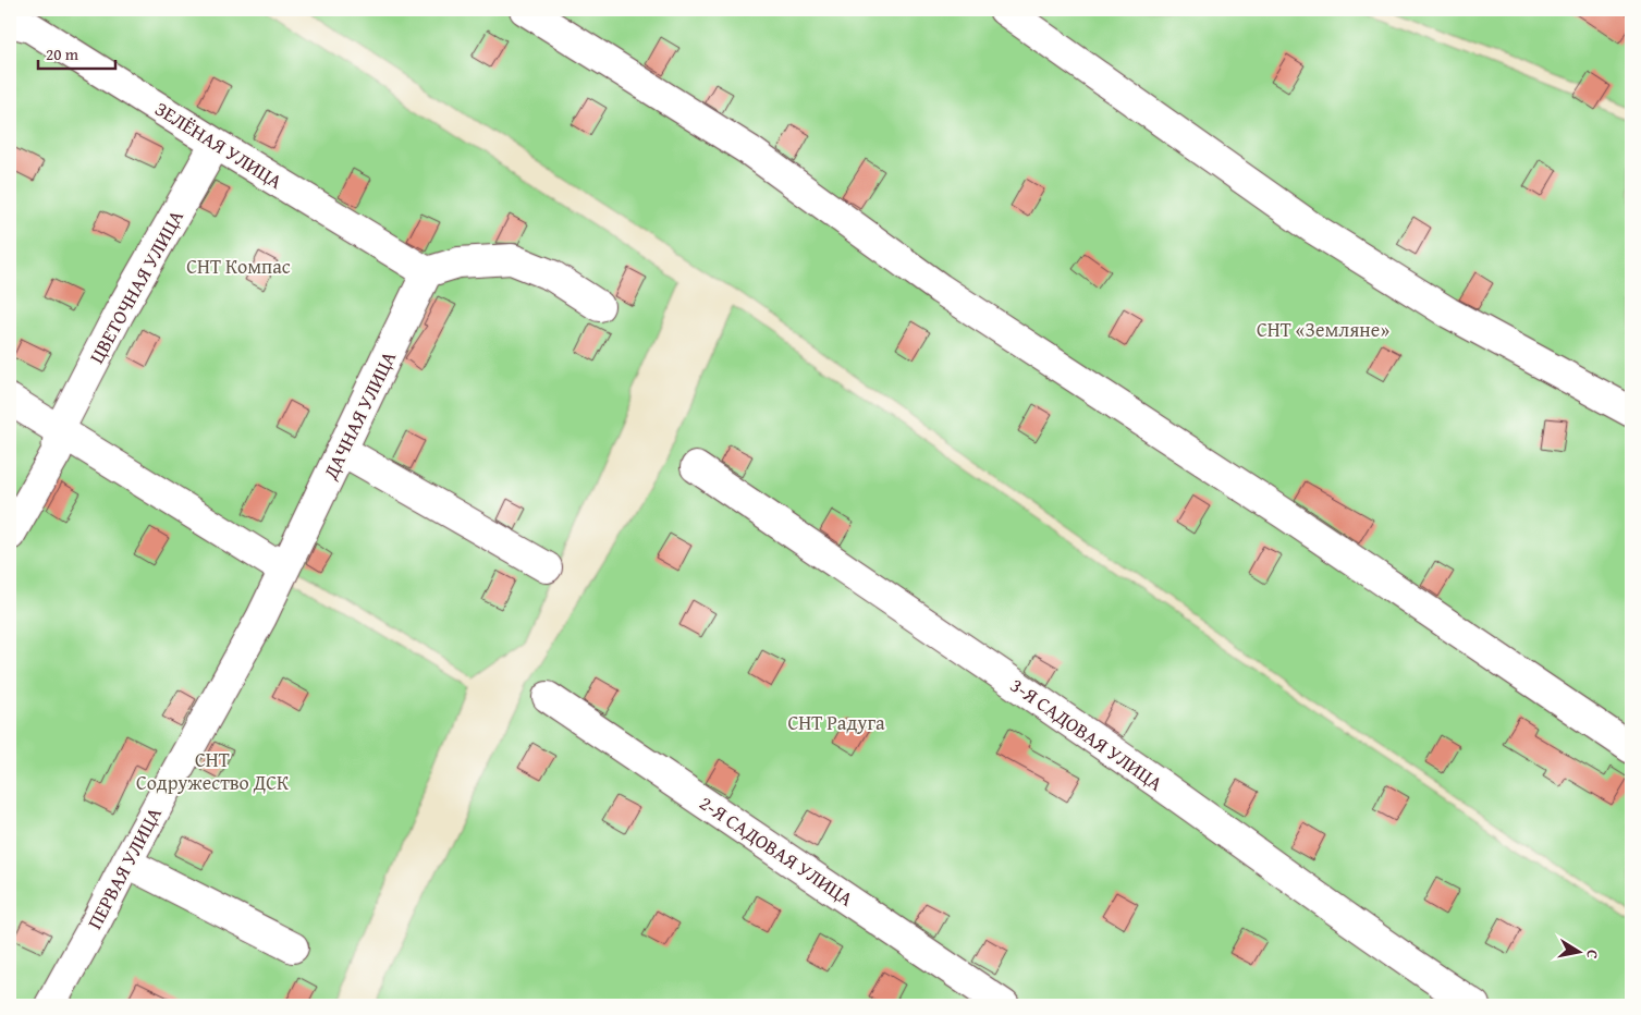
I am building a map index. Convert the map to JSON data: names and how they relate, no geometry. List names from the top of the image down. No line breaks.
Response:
{"streets":{"street":["ЗЕЛЁНАЯ УЛИЦА","ЦВЕТОЧНАЯ УЛИЦА","ДАЧНАЯ УЛИЦА","3-Я САДОВАЯ УЛИЦА","2-Я САДОВАЯ УЛИЦА","ПЕРВАЯ УЛИЦА"]},"crossings":[["ЗЕЛЁНАЯ УЛИЦА","ЦВЕТОЧНАЯ УЛИЦА"],["ЗЕЛЁНАЯ УЛИЦА","ДАЧНАЯ УЛИЦА"],["ДАЧНАЯ УЛИЦА","ПЕРВАЯ УЛИЦА"]],"parks":["СНТ Компас","СНТ «Земляне»","СНТ Радуга","СНТ Содружество ДСК"],"scale_bar":"20 m","north":"right"}
